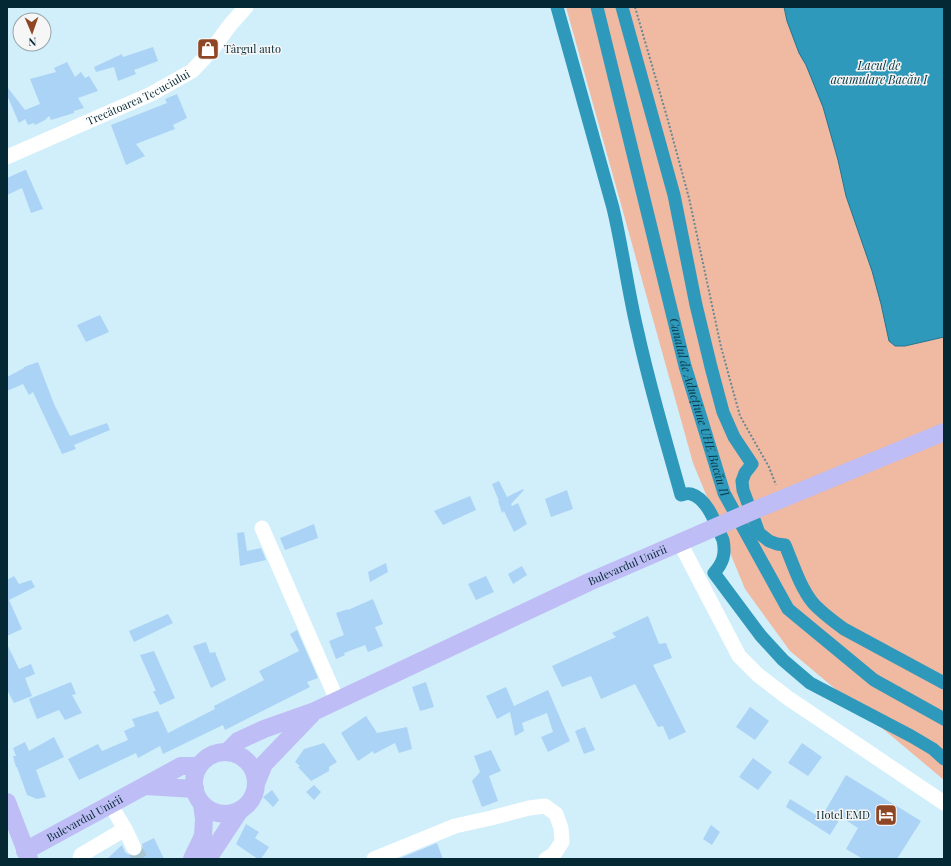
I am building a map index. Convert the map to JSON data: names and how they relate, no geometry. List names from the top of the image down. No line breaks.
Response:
{"streets":{"main road":["Bulevardul Unirii"],"street":["Trecătoarea Tecuciului"]},"water":["Lacul de acumulare Bacău I","Canalul de Aducțiune UHE Bacău II"],"places":{"shop":["Târgul auto"],"hotel":["Hotel EMD"]},"north":"bottom"}
